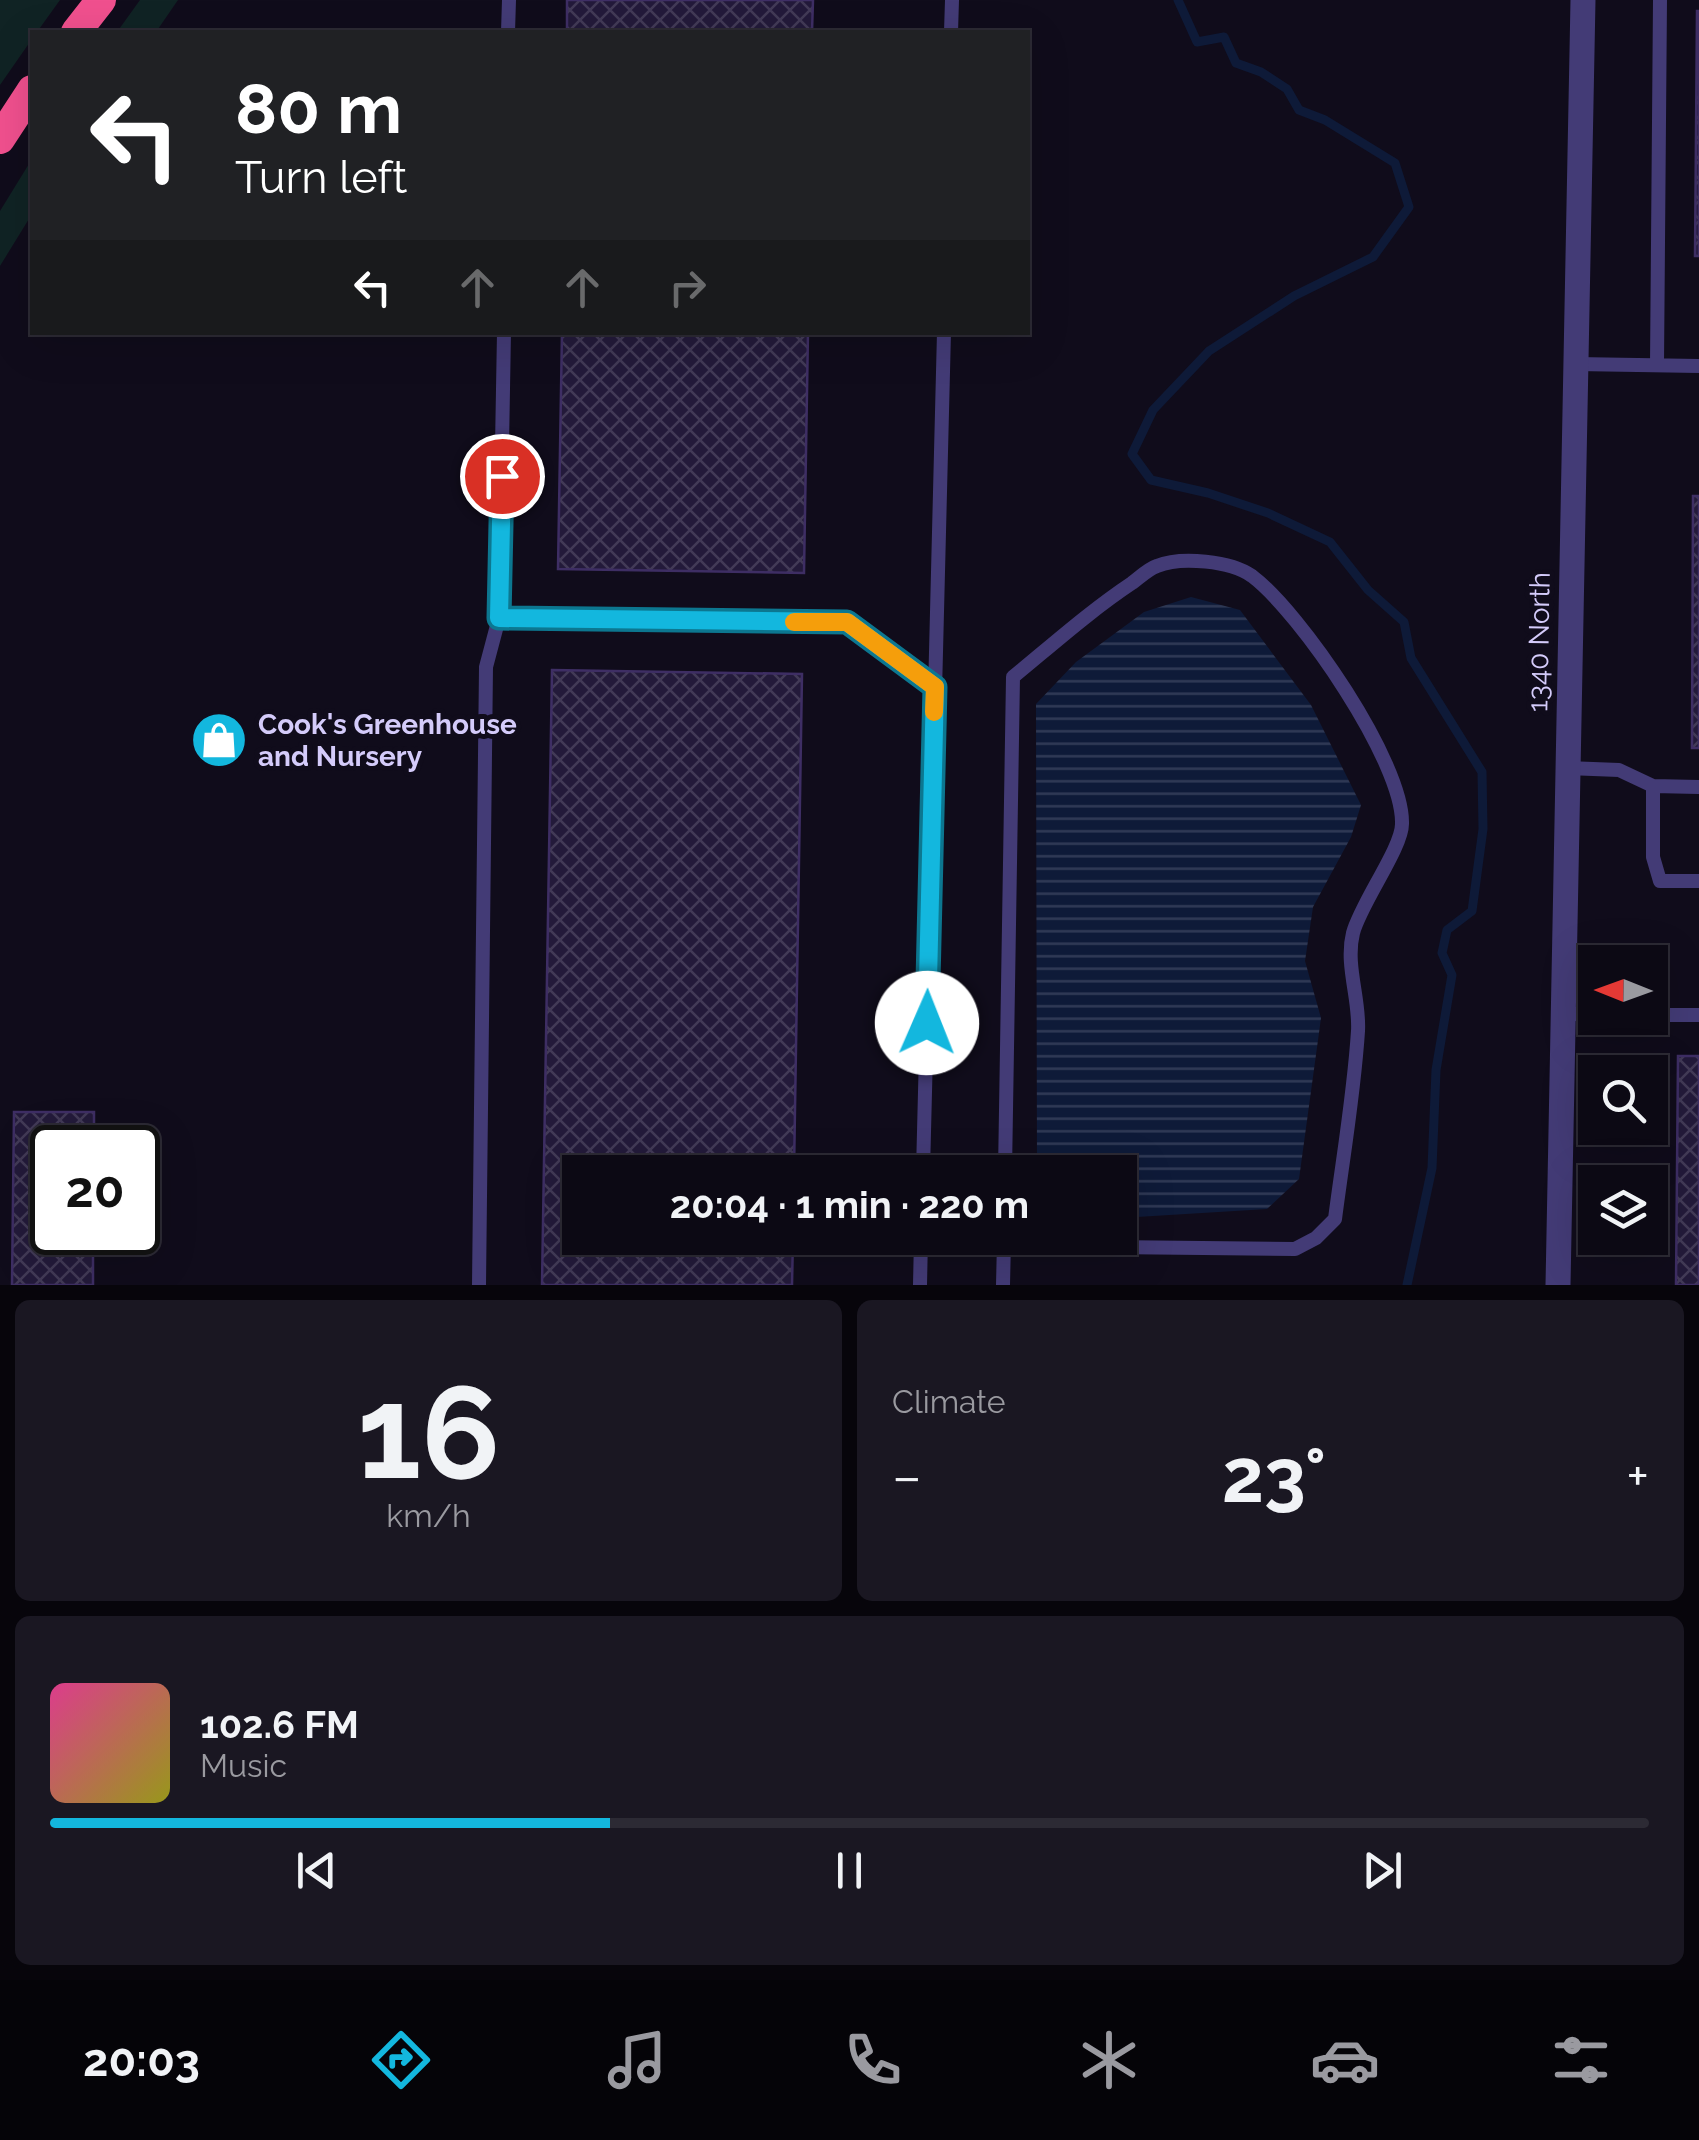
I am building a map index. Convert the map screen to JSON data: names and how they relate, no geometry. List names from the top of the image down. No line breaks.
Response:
{"streets":{"street":["1340 North"]},"places":{"shop":["Cook's Greenhouse and Nursery"]},"north":"left","page":{"turn":["80 m","Turn left"],"limit":"20","trip":"20:04 · 1 min · 220 m","tile":[["16","km/h"],"Climate"],"heat":["−","23°","+"],"song":["102.6 FM","Music"],"tabs":"20:03"}}
